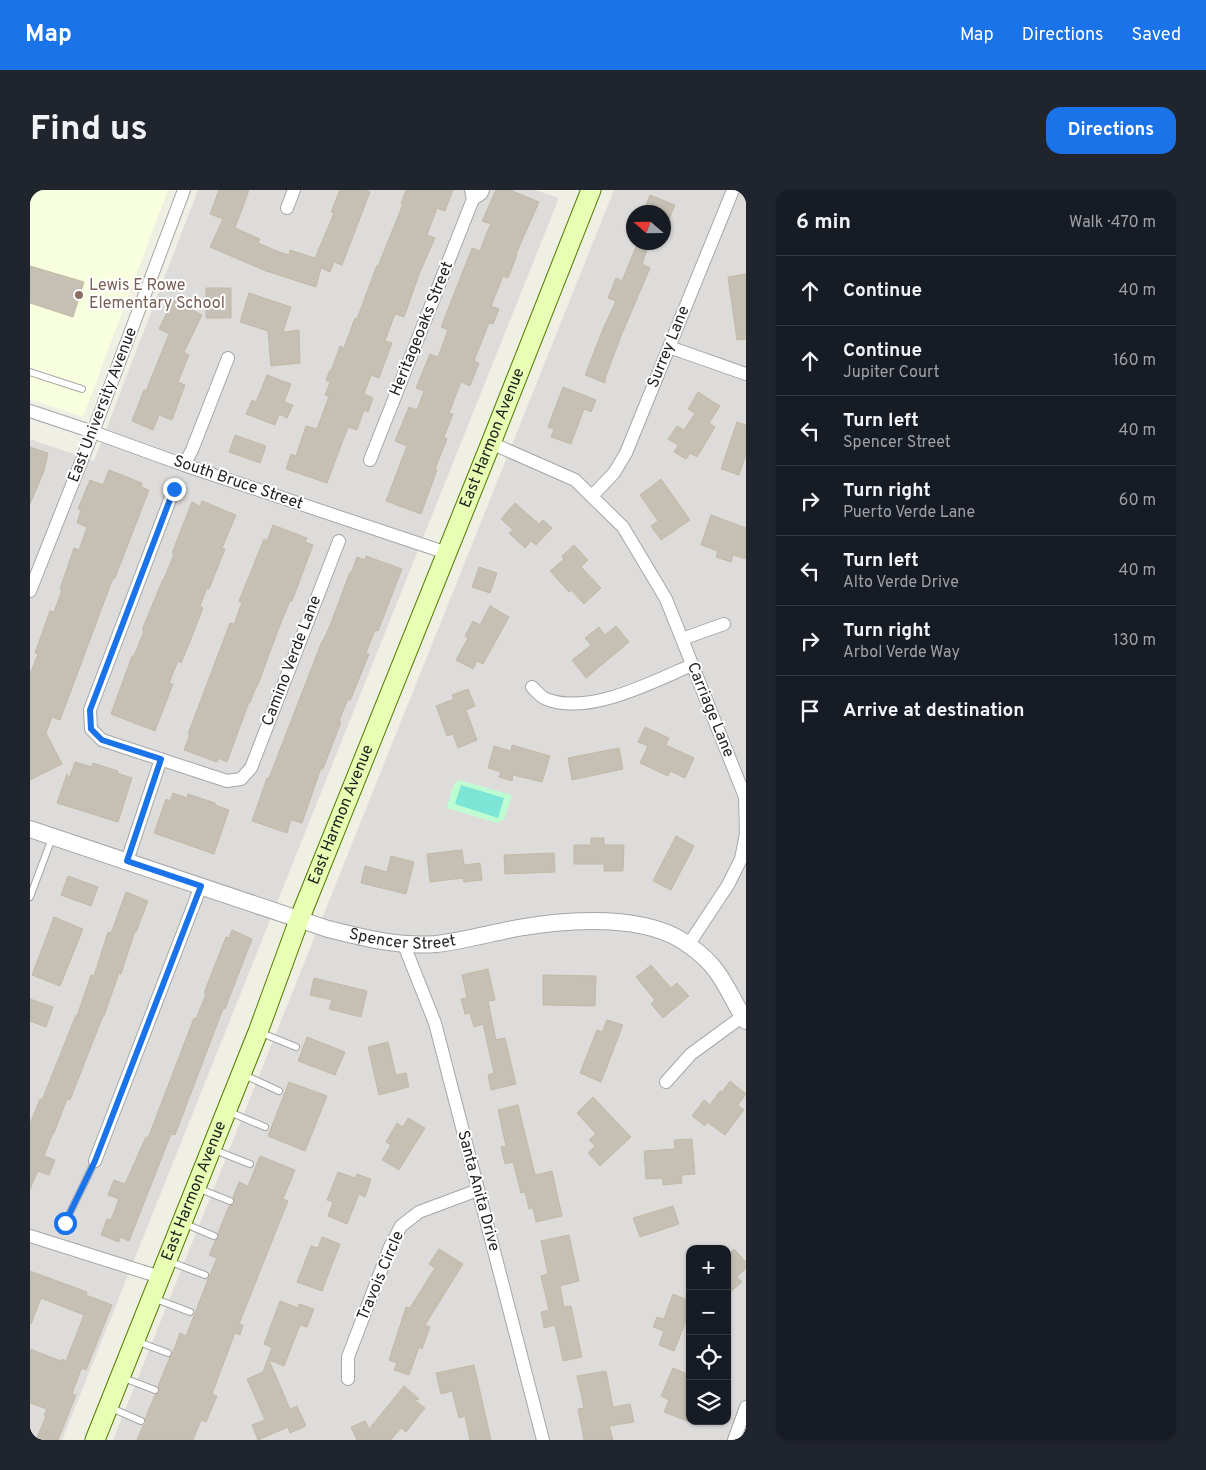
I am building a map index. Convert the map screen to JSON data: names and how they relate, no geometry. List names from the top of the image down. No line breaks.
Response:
{"streets":{"main road":["East Harmon Avenue"],"street":["Heritageoaks Street","Surrey Lane","East University Avenue","South Bruce Street","Camino Verde Lane","Carriage Lane","Spencer Street","Santa Anita Drive","Travois Circle"]},"crossings":[["Surrey Lane","Carriage Lane"],["East University Avenue","South Bruce Street"],["East Harmon Avenue","South Bruce Street"],["East Harmon Avenue","Carriage Lane"],["East Harmon Avenue","Spencer Street"],["Carriage Lane","Spencer Street"],["Spencer Street","Santa Anita Drive"],["Santa Anita Drive","Travois Circle"]],"places":["Lewis E Rowe Elementary School"],"north":"left","page":{"header":"Map","nav":["Map","Directions","Saved"],"buttons":"Directions","title":"Find us","heading":["6 min","Walk · 470 m"],"list":[["Continue","40 m"],["Continue","Jupiter Court","160 m"],["Turn left","Spencer Street","40 m"],["Turn right","Puerto Verde Lane","60 m"],["Turn left","Alto Verde Drive","40 m"],["Turn right","Arbol Verde Way","130 m"],"Arrive at destination"],"map_buttons":["+","−"]}}
